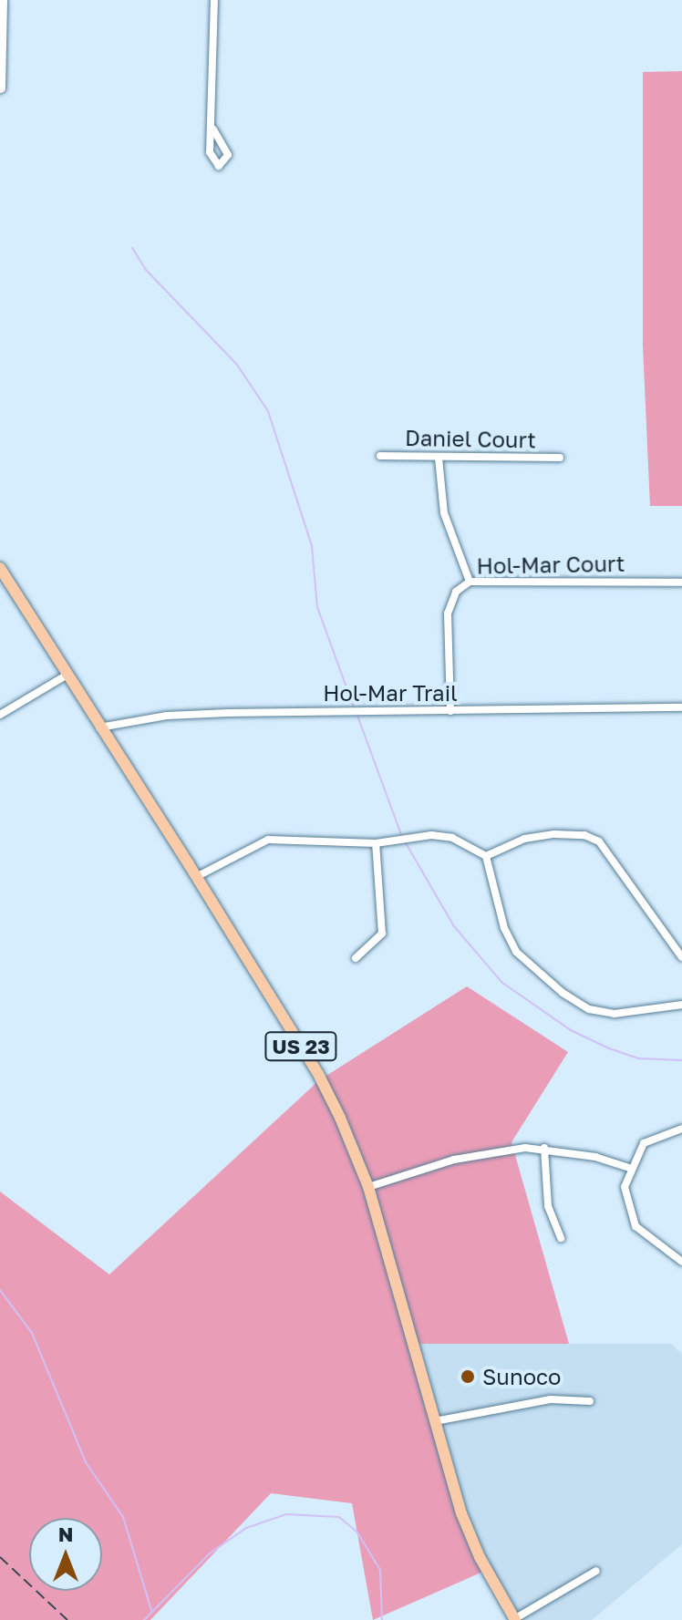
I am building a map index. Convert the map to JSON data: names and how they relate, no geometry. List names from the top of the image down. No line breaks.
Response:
{"streets":{"main road":["US 23"],"street":["Daniel Court","Hol-Mar Court","Hol-Mar Trail"]},"crossings":[["Hol-Mar Court","Hol-Mar Trail"],["Hol-Mar Trail","US 23"]],"places":["Sunoco"],"north":"top"}
